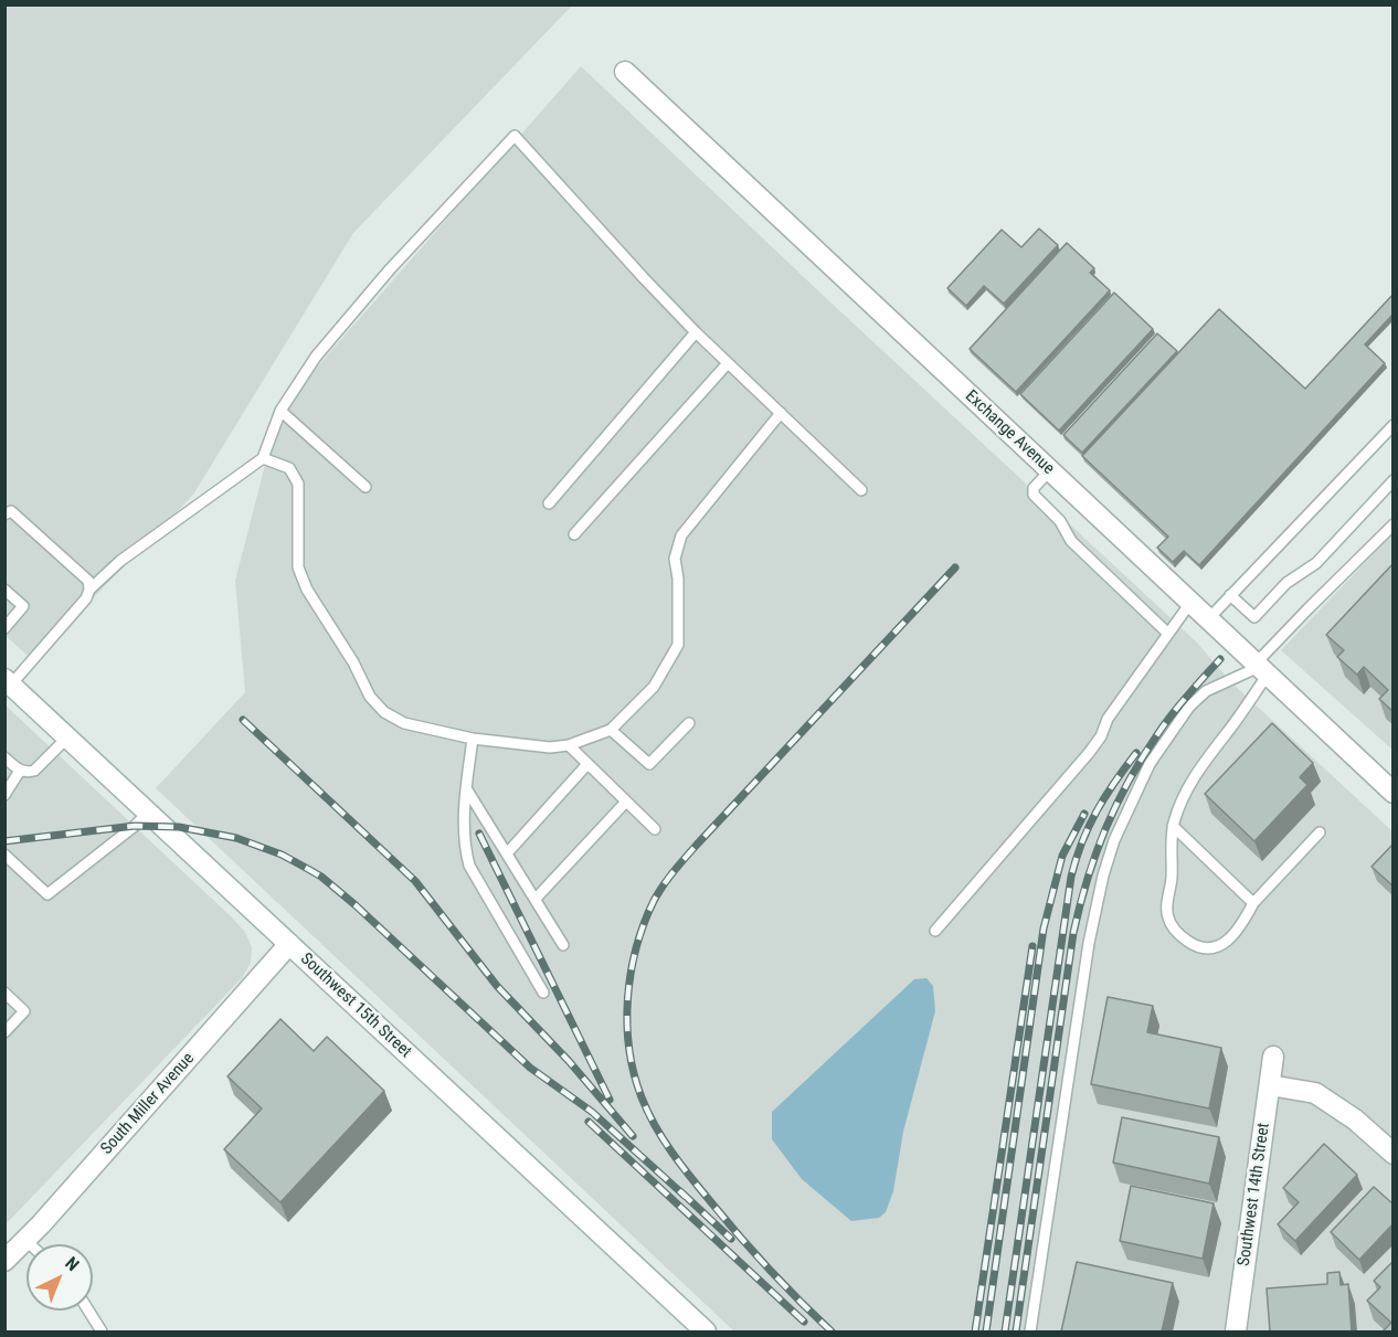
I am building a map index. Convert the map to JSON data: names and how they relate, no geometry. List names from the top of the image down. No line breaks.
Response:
{"streets":{"street":["Exchange Avenue","Southwest 15th Street","South Miller Avenue","Southwest 14th Street"]},"crossings":[["Southwest 15th Street","South Miller Avenue"]],"north":"top right"}
